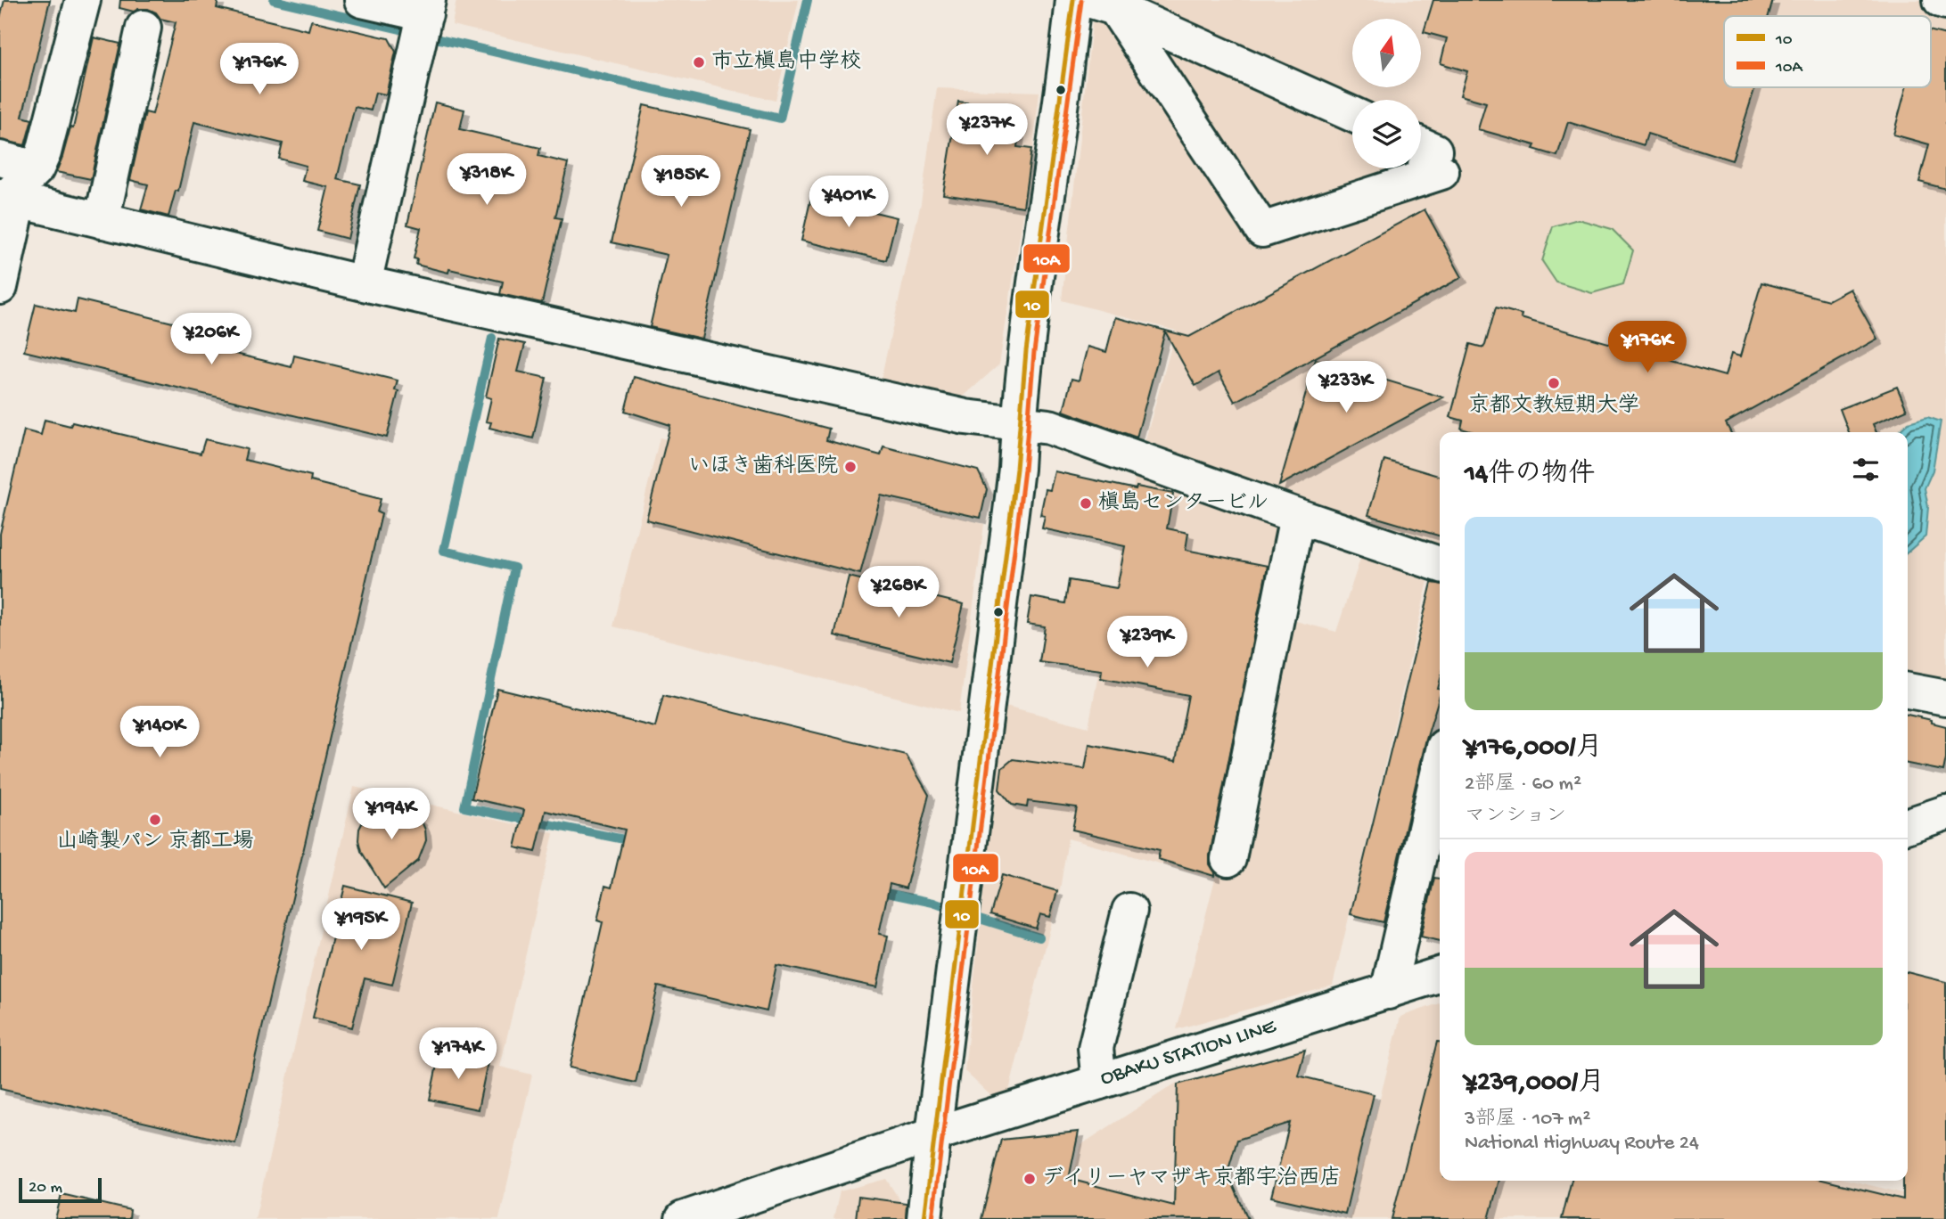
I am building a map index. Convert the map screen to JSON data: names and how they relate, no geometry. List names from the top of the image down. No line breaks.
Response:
{"streets":{"main road":["OBAKU STATION LINE"]},"places":["市立槇島中学校","京都文教短期大学","いほき歯科医院","槇島センタービル","山崎製パン 京都工場","デイリーヤマザキ京都宇治西店"],"lines":["transit line 10","transit line 10A"],"legend":["10","10A"],"scale_bar":"20 m","north":"top","page":{"price":["¥176K","¥237K","¥318K","¥185K","¥401K","¥206K","¥176K","¥233K","¥268K","¥239K","¥140K","¥194K","¥195K","¥174K"],"heading":"14件の物件","list":[{"name":"¥176,000/月","note":"2部屋 · 60 m² · マンション"},{"name":"¥239,000/月","note":"3部屋 · 107 m² · National Highway Route 24"}],"scale":"20 m"}}
